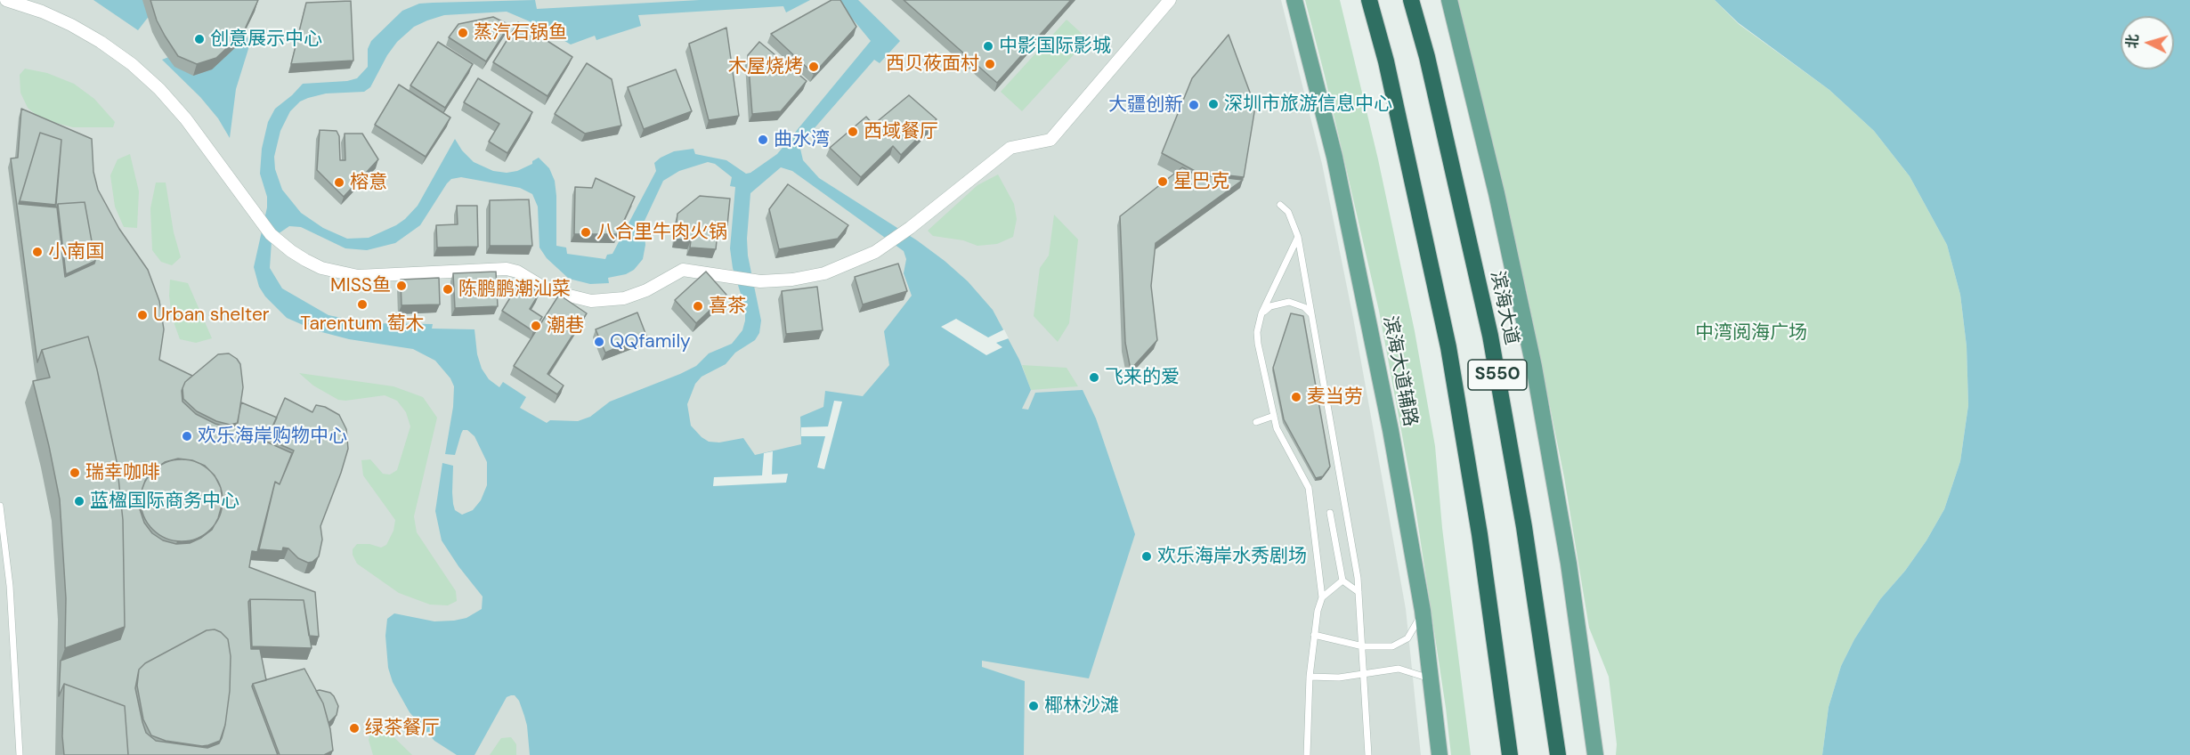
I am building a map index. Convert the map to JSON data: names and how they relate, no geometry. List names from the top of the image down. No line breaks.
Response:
{"streets":{"highway":["滨海大道","S550"],"main road":["滨海大道辅路"]},"parks":["中湾阅海广场"],"places":["蒸汽石锅鱼","创意展示中心","中影国际影城","西贝莜面村","木屋烧烤","深圳市旅游信息中心","大疆创新","西域餐厅","曲水湾","星巴克","榕意","八合里牛肉火锅","小南国","MISS鱼","陈鹏鹏潮汕菜","Tarentum 萄木","喜茶","Urban shelter","潮巷","QQfamily","飞来的爱","麦当劳","欢乐海岸购物中心","瑞幸咖啡","蓝楹国际商务中心","欢乐海岸水秀剧场","椰林沙滩","绿茶餐厅"],"north":"left"}
